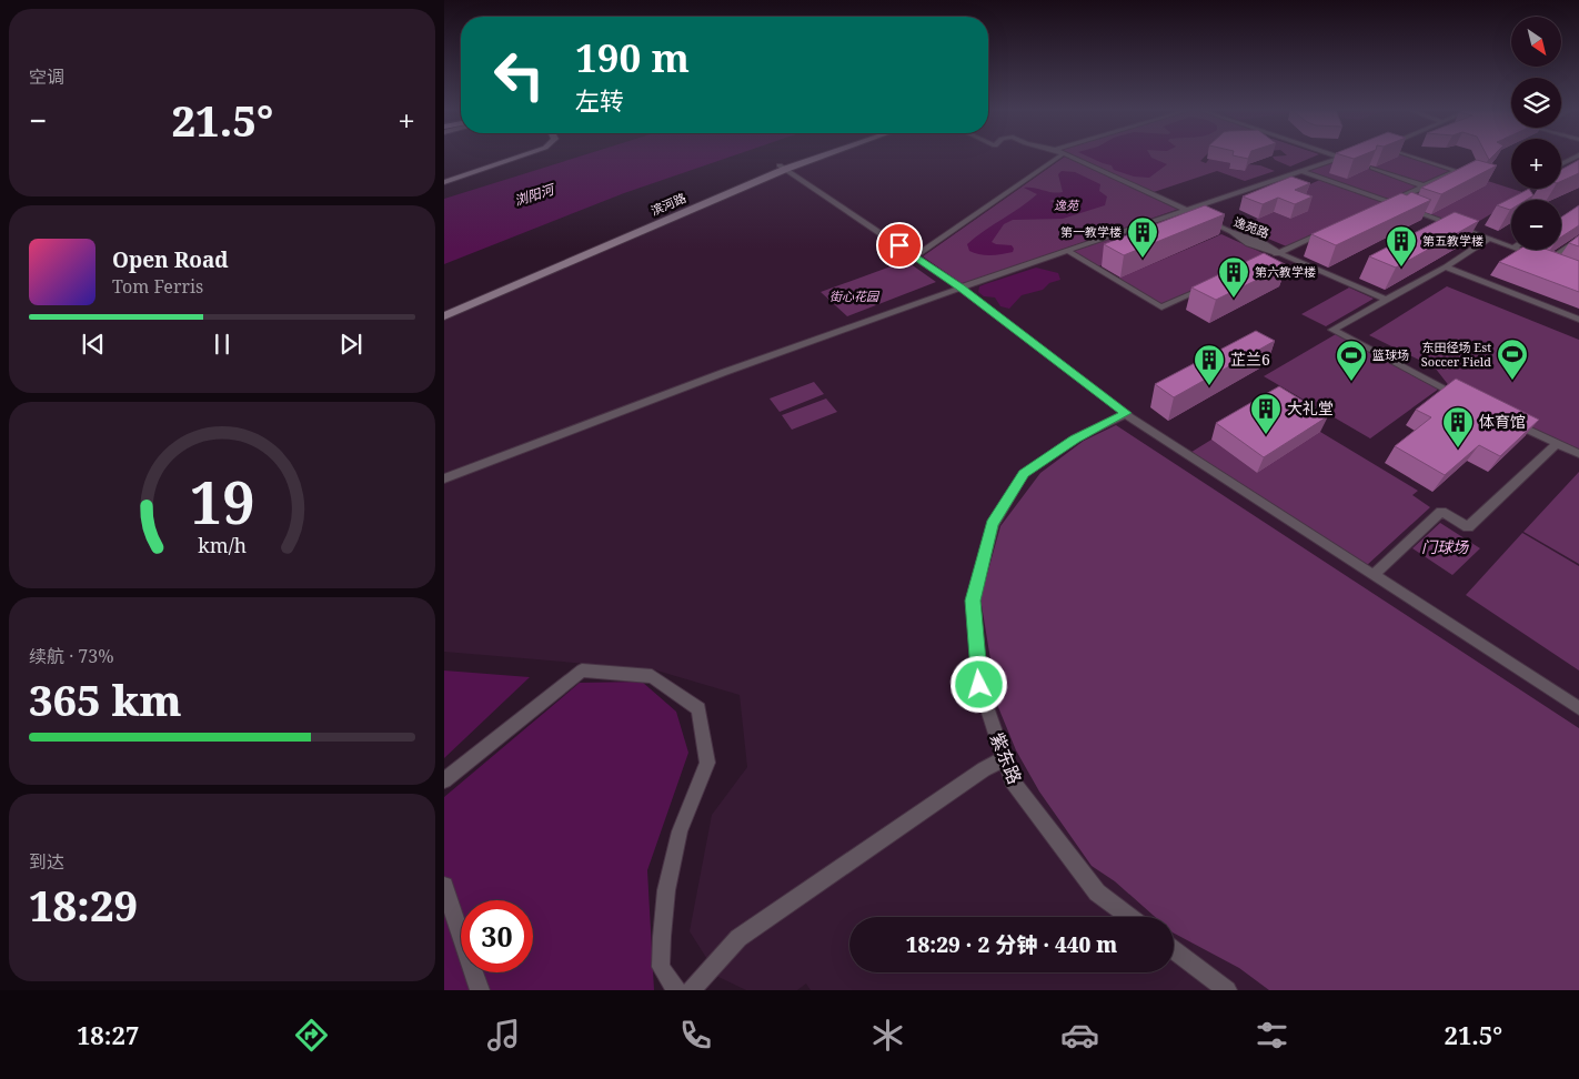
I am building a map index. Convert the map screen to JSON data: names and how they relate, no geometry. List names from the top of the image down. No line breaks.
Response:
{"streets":{"main road":["滨河路"],"street":["逸苑路","紫东路"]},"water":["浏阳河"],"parks":["逸苑","街心花园","门球场"],"places":{"building":["第一教学楼","第五教学楼","第六教学楼","芷兰6","大礼堂","体育馆"],"sports":["东田径场 Est Soccer Field","篮球场"]},"north":"bottom right","page":{"tile":["空调",["续航 · 73%","365 km"],["到达","18:29"]],"map_buttons":["+","−"],"turn":["190 m","左转"],"heat":["−","21.5°","+"],"song":["Open Road","Tom Ferris"],"limit":"30","trip":"18:29 · 2 分钟 · 440 m","tabs":["18:27","21.5°"],"gauge":["19","km/h"]}}
